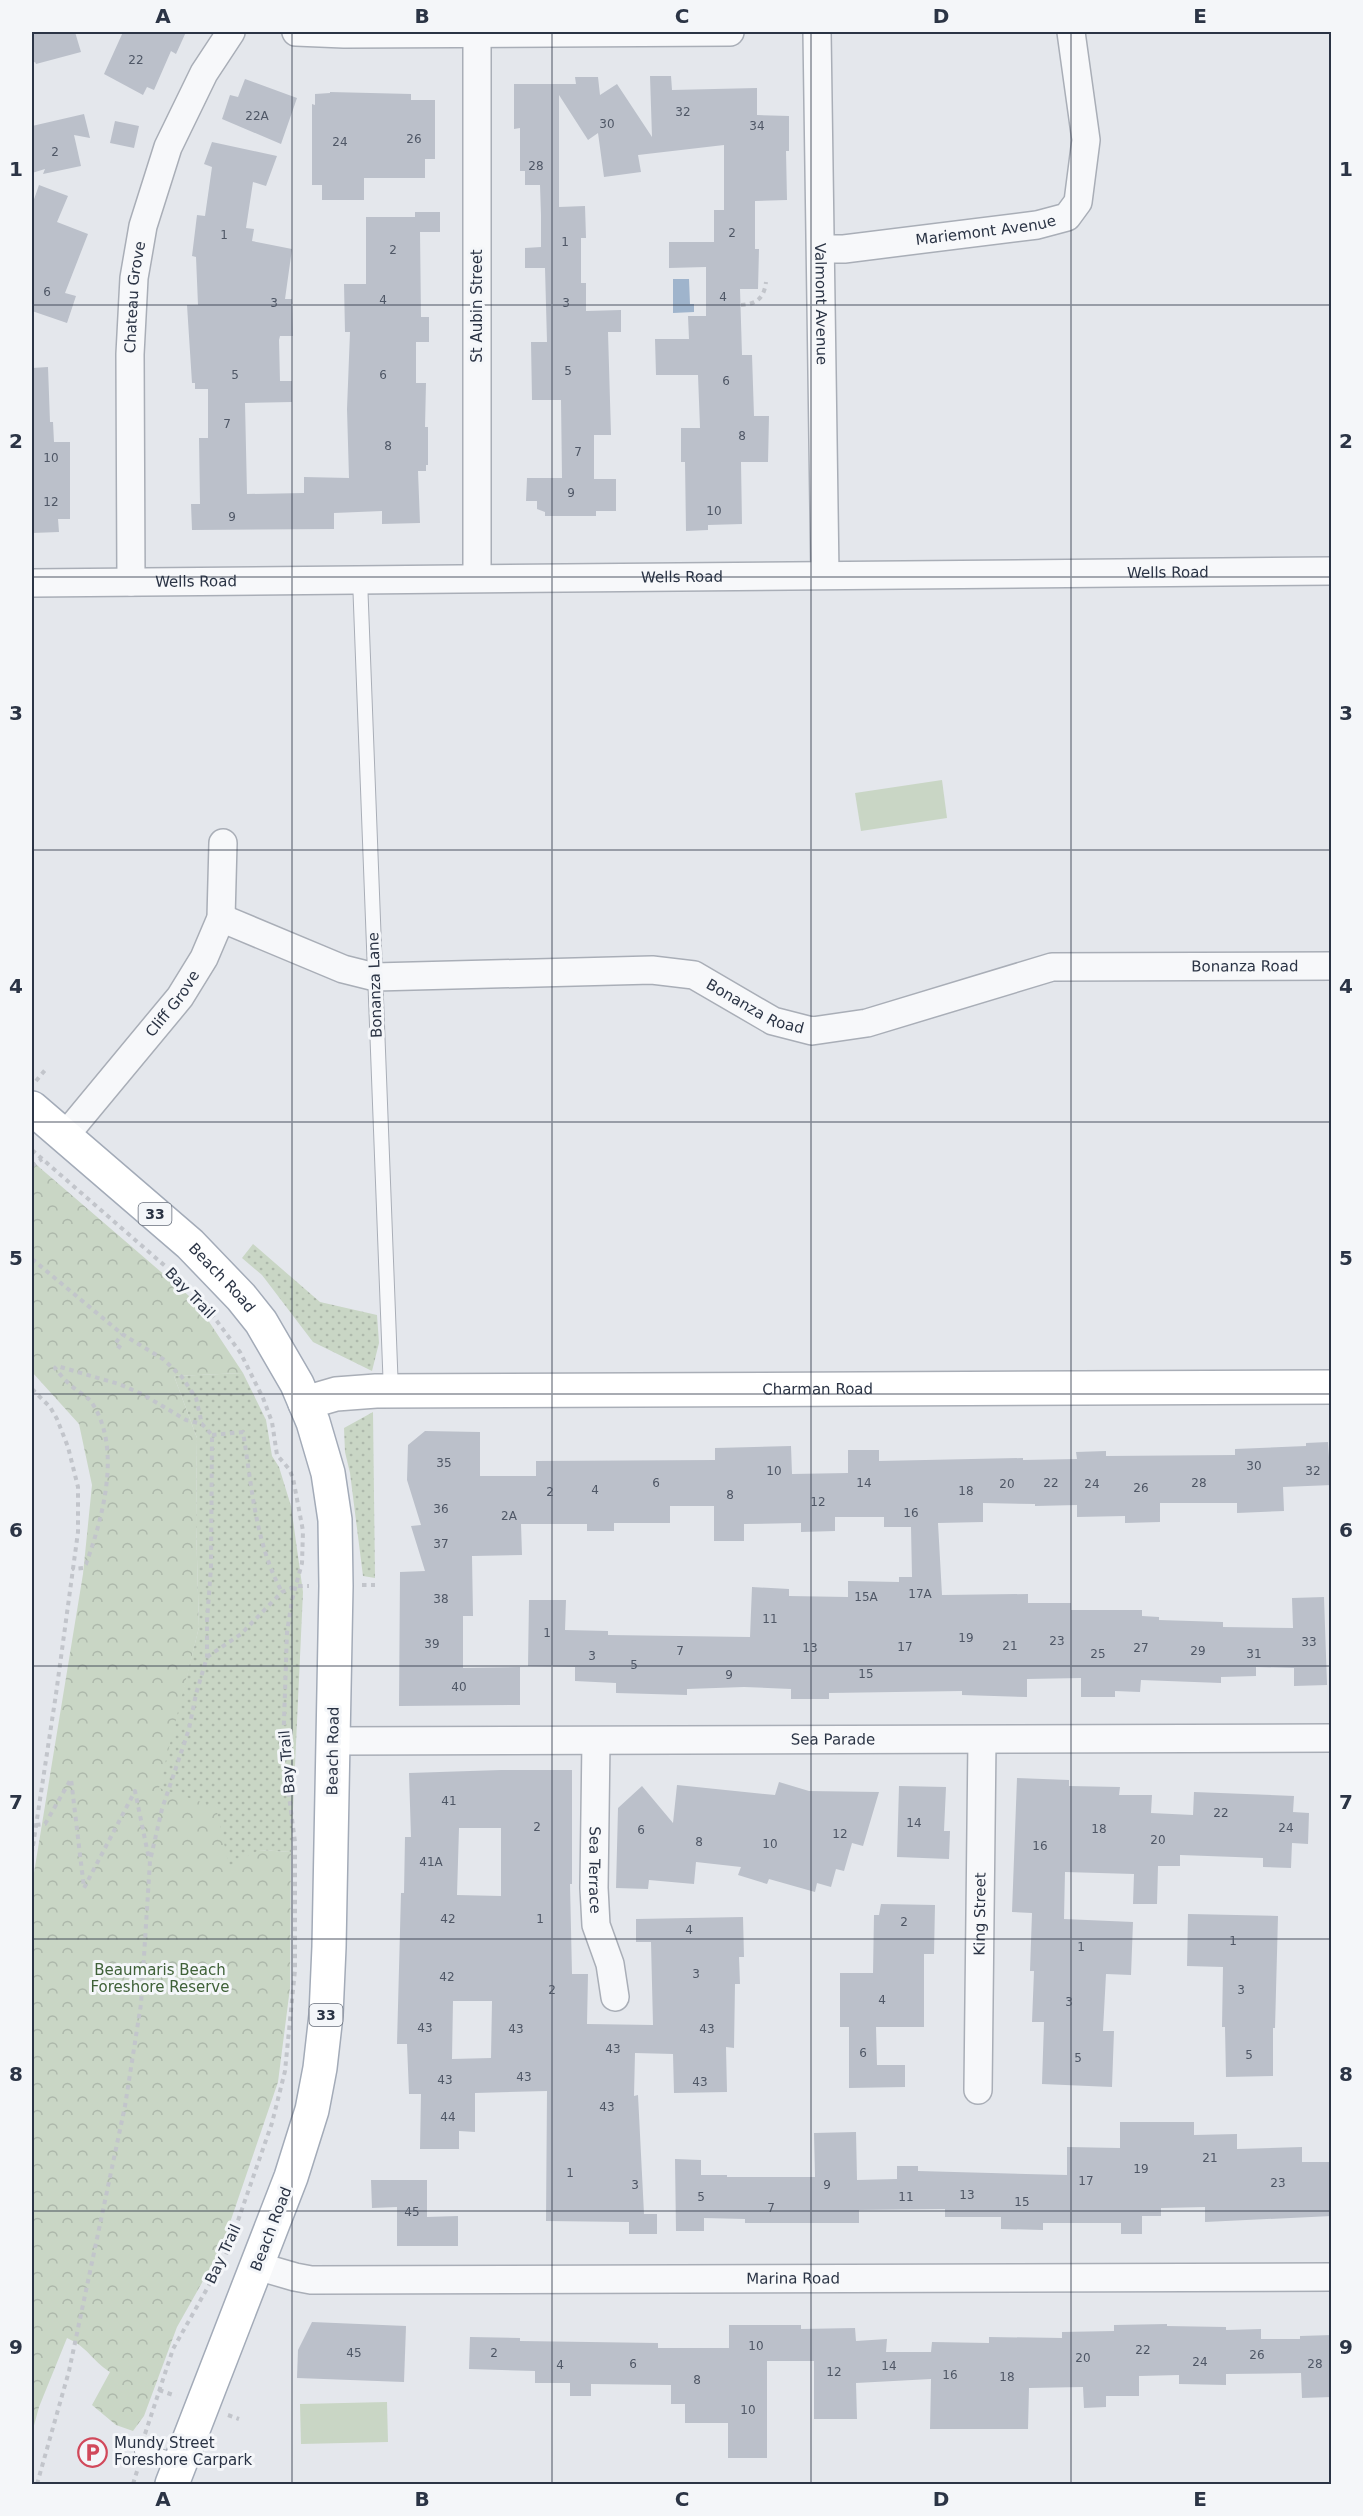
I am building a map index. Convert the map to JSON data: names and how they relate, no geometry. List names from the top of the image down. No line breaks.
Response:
{"streets":{"main road":["33","Beach Road","Charman Road"],"street":["Mariemont Avenue","Chateau Grove","Valmont Avenue","St Aubin Street","Wells Road","Bonanza Road","Cliff Grove","Sea Parade","Sea Terrace","King Street","Marina Road"],"lane":["Bonanza Lane"],"path":["Bay Trail"]},"crossings":[["Mariemont Avenue","Valmont Avenue"],["Chateau Grove","Wells Road"],["Valmont Avenue","Wells Road"],["St Aubin Street","Wells Road"],["Wells Road","Bonanza Lane"],["Bonanza Road","Bonanza Lane"],["Bonanza Road","Cliff Grove"],["Bonanza Lane","Charman Road"],["Cliff Grove","Beach Road"],["Cliff Grove","Bay Trail"],["Beach Road","Bay Trail"],["Beach Road","Charman Road"],["Beach Road","Sea Parade"],["Beach Road","Marina Road"],["Sea Parade","Sea Terrace"],["Sea Parade","King Street"]],"parks":["Beaumaris Beach Foreshore Reserve"],"places":{"parking":["Mundy Street Foreshore Carpark"]},"house_numbers":["22","32","22A","30","34","26","24","2","28","2","1","1","2","6","4","4","3","3","5","5","6","6","7","8","8","7","10","9","12","10","9","35","30","10","32","6","14","22","28","20","24","26","4","18","2","8","12","36","16","2A","37","17A","15A","38","11","1","19","23","33","39","21","17","13","27","7","29","25","31","3","5","15","9","40","41","22","14","2","24","18","6","12","20","8","10","16","41A","42","1","2","4","1","1","3","42","2","3","4","3","43","43","43","43","6","5","5","43","43","43","43","44","21","19","1","17","23","3","9","13","5","11","15","7","45","10","22","45","2","26","20","24","6","28","4","14","12","16","18","8","10"],"grid":{"columns":["A","B","C","D","E"],"rows":["1","2","3","4","5","6","7","8","9"]}}
